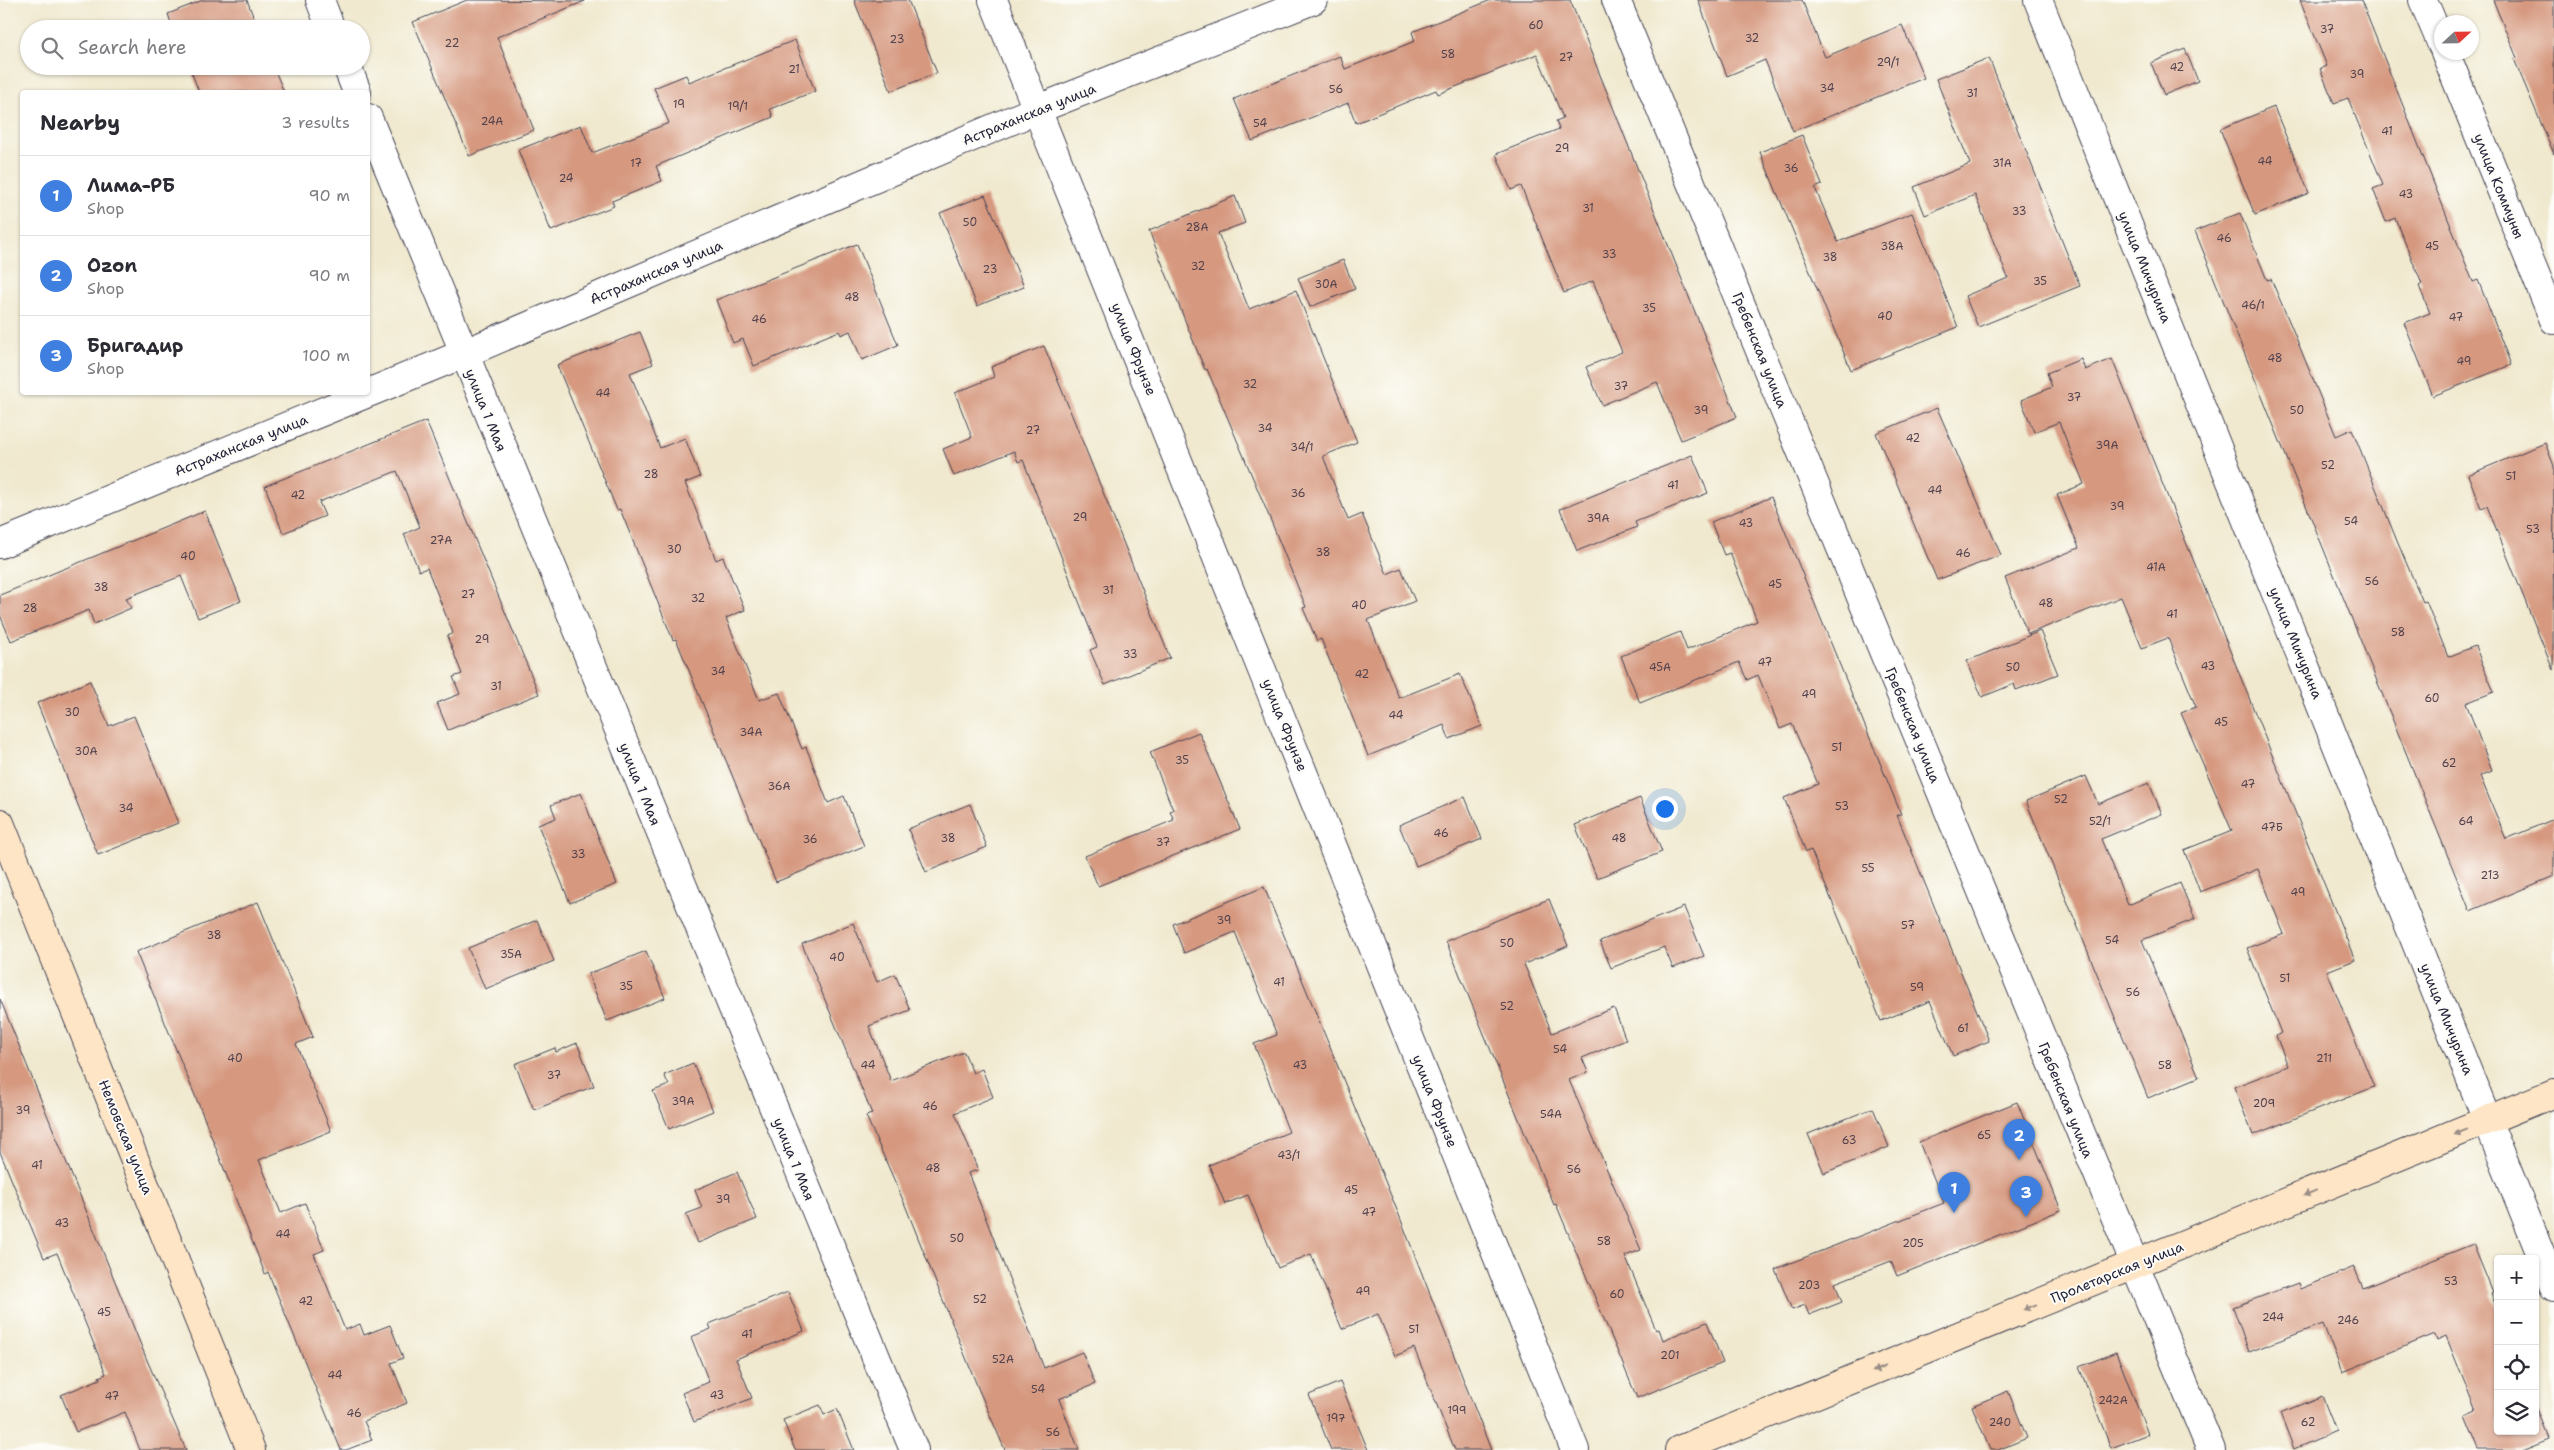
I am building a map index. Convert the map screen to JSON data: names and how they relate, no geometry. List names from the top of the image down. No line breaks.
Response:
{"streets":{"main road":["Немовская улица","Пролетарская улица"],"street":["Астраханская улица","улица Коммуны","улица Мичурина","улица Фрунзе","Гребенская улица","улица 1 Мая"]},"crossings":[["Астраханская улица","улица Фрунзе"],["Астраханская улица","улица 1 Мая"],["улица Мичурина","Пролетарская улица"],["Гребенская улица","Пролетарская улица"]],"one_way":["Пролетарская улица"],"house_numbers":["60","37","32","23","22","58","27","29/1","42","21","39","34","56","31","19","19/1","24А","54","41","29","44","17","31А","36","24","43","31","33","50","28А","46","38А","45","33","38","32","23","35","30А","48","46/1","35","40","47","46","48","49","32","37","44","37","39","50","34","27","42","39А","34/1","52","28","51","41","44","36","42","39","29","39А","54","43","53","27А","30","38","46","40","41А","56","45","38","31","27","32","48","40","28","41","58","29","33","47","43","45А","50","34","42","31","49","60","30","44","45","34А","51","30А","35","62","47","36А","52","53","34","52/1","64","47Б","46","38","48","36","37","33","55","213","49","39","57","38","54","50","35А","40","51","41","35","59","56","52","61","54","40","211","44","43","58","37","39А","209","46","39","54А","65","63","43/1","41","48","56","45","39","47","43","44","50","58","205","53","203","49","60","52","42","45","244","246","51","41","201","52А","44","54","43","47","242А","199","46","197","240","62","56"],"north":"right","page":{"search":"Search here","heading":["Nearby","3 results"],"list":[{"mark":"1","name":"Лима-РБ","note":"Shop","value":"90 m"},{"mark":"2","name":"Ozon","note":"Shop","value":"90 m"},{"mark":"3","name":"Бригадир","note":"Shop","value":"100 m"}],"pins":["2","1","3"],"map_buttons":["+","−"]}}
